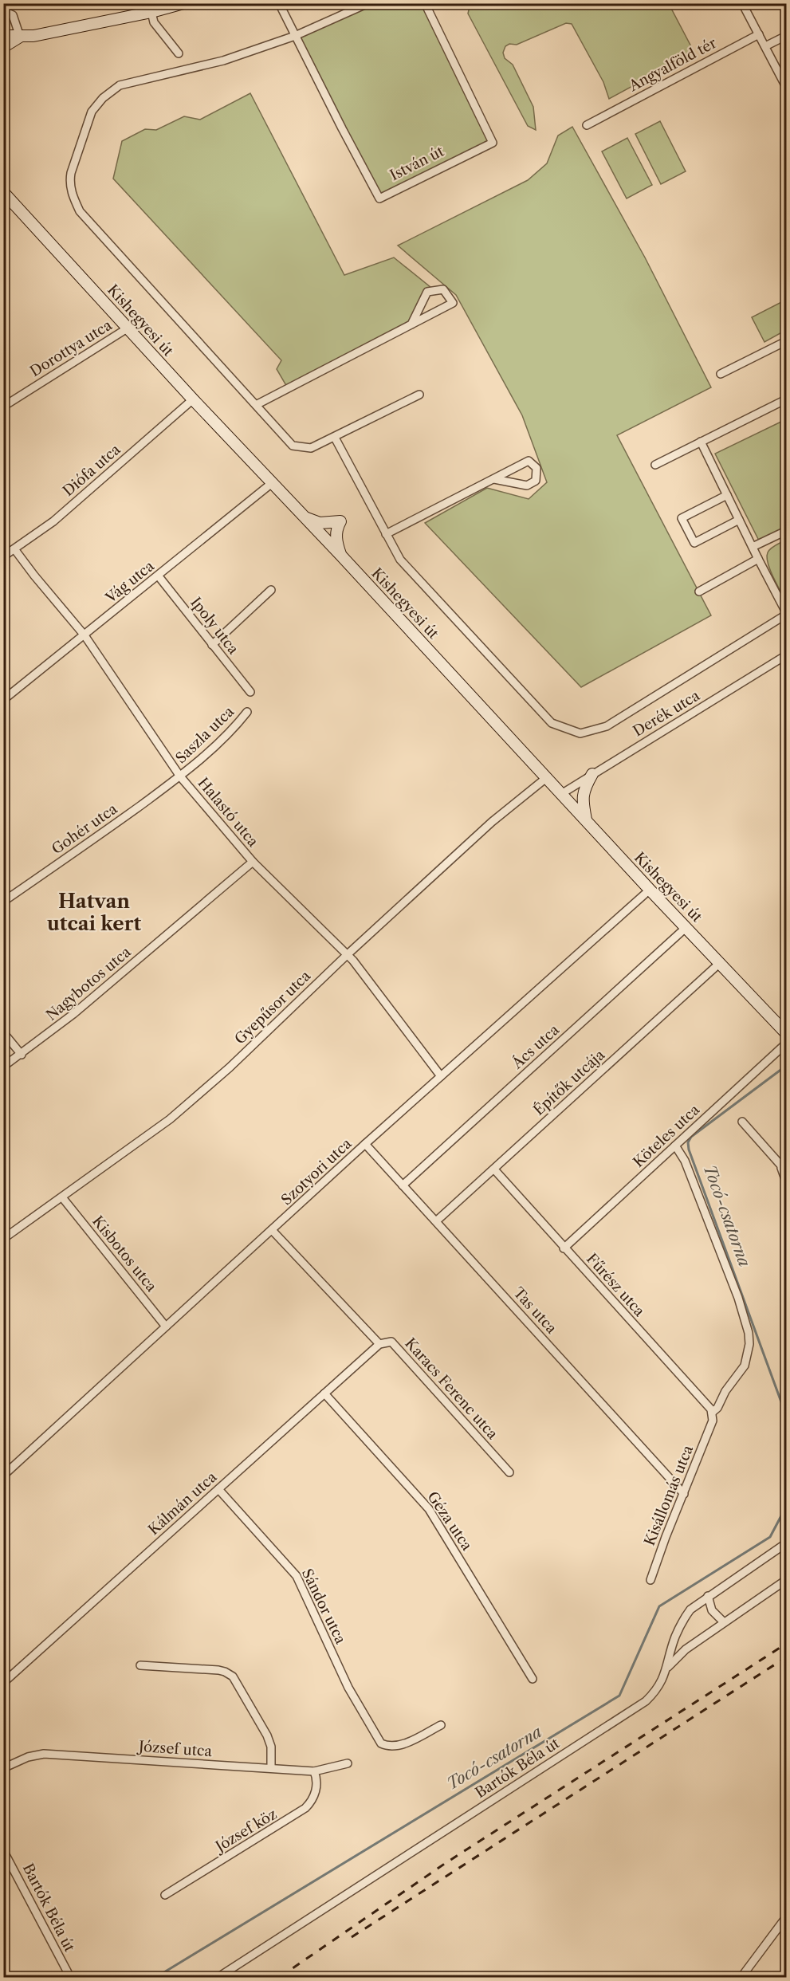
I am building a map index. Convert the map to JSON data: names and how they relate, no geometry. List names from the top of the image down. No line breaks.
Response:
{"streets":{"street":["Angyalföld tér","István út","Kishegyesi út","Dorottya utca","Diófa utca","Vág utca","Ipoly utca","Derék utca","Saszla utca","Halastó utca","Gohér utca","Nagybotos utca","Gyepűsor utca","Ács utca","Építők utcája","Köteles utca","Szotyori utca","Kisbotos utca","Fűrész utca","Tas utca","Karacs Ferenc utca","Kisállomás utca","Kálmán utca","Géza utca","Sándor utca","József utca","Bartók Béla út","József köz"]},"crossings":[["István út","Kishegyesi út"],["Kishegyesi út","Dorottya utca"],["Kishegyesi út","Diófa utca"],["Kishegyesi út","Vág utca"],["Kishegyesi út","Derék utca"],["Kishegyesi út","Gyepűsor utca"],["Kishegyesi út","Ács utca"],["Kishegyesi út","Építők utcája"],["Kishegyesi út","Szotyori utca"],["Diófa utca","Halastó utca"],["Vág utca","Ipoly utca"],["Vág utca","Halastó utca"],["Saszla utca","Halastó utca"],["Saszla utca","Gohér utca"],["Halastó utca","Gohér utca"],["Halastó utca","Nagybotos utca"],["Halastó utca","Gyepűsor utca"],["Halastó utca","Szotyori utca"],["Gyepűsor utca","Kisbotos utca"],["Ács utca","Tas utca"],["Építők utcája","Fűrész utca"],["Építők utcája","Tas utca"],["Köteles utca","Fűrész utca"],["Szotyori utca","Kisbotos utca"],["Szotyori utca","Tas utca"],["Szotyori utca","Karacs Ferenc utca"],["Fűrész utca","Kisállomás utca"],["Tas utca","Kisállomás utca"],["Karacs Ferenc utca","Kálmán utca"],["Kálmán utca","Géza utca"],["Kálmán utca","Sándor utca"],["József utca","József köz"]],"districts":["Hatvan utcai kert"],"water":["Tocó-csatorna"]}
